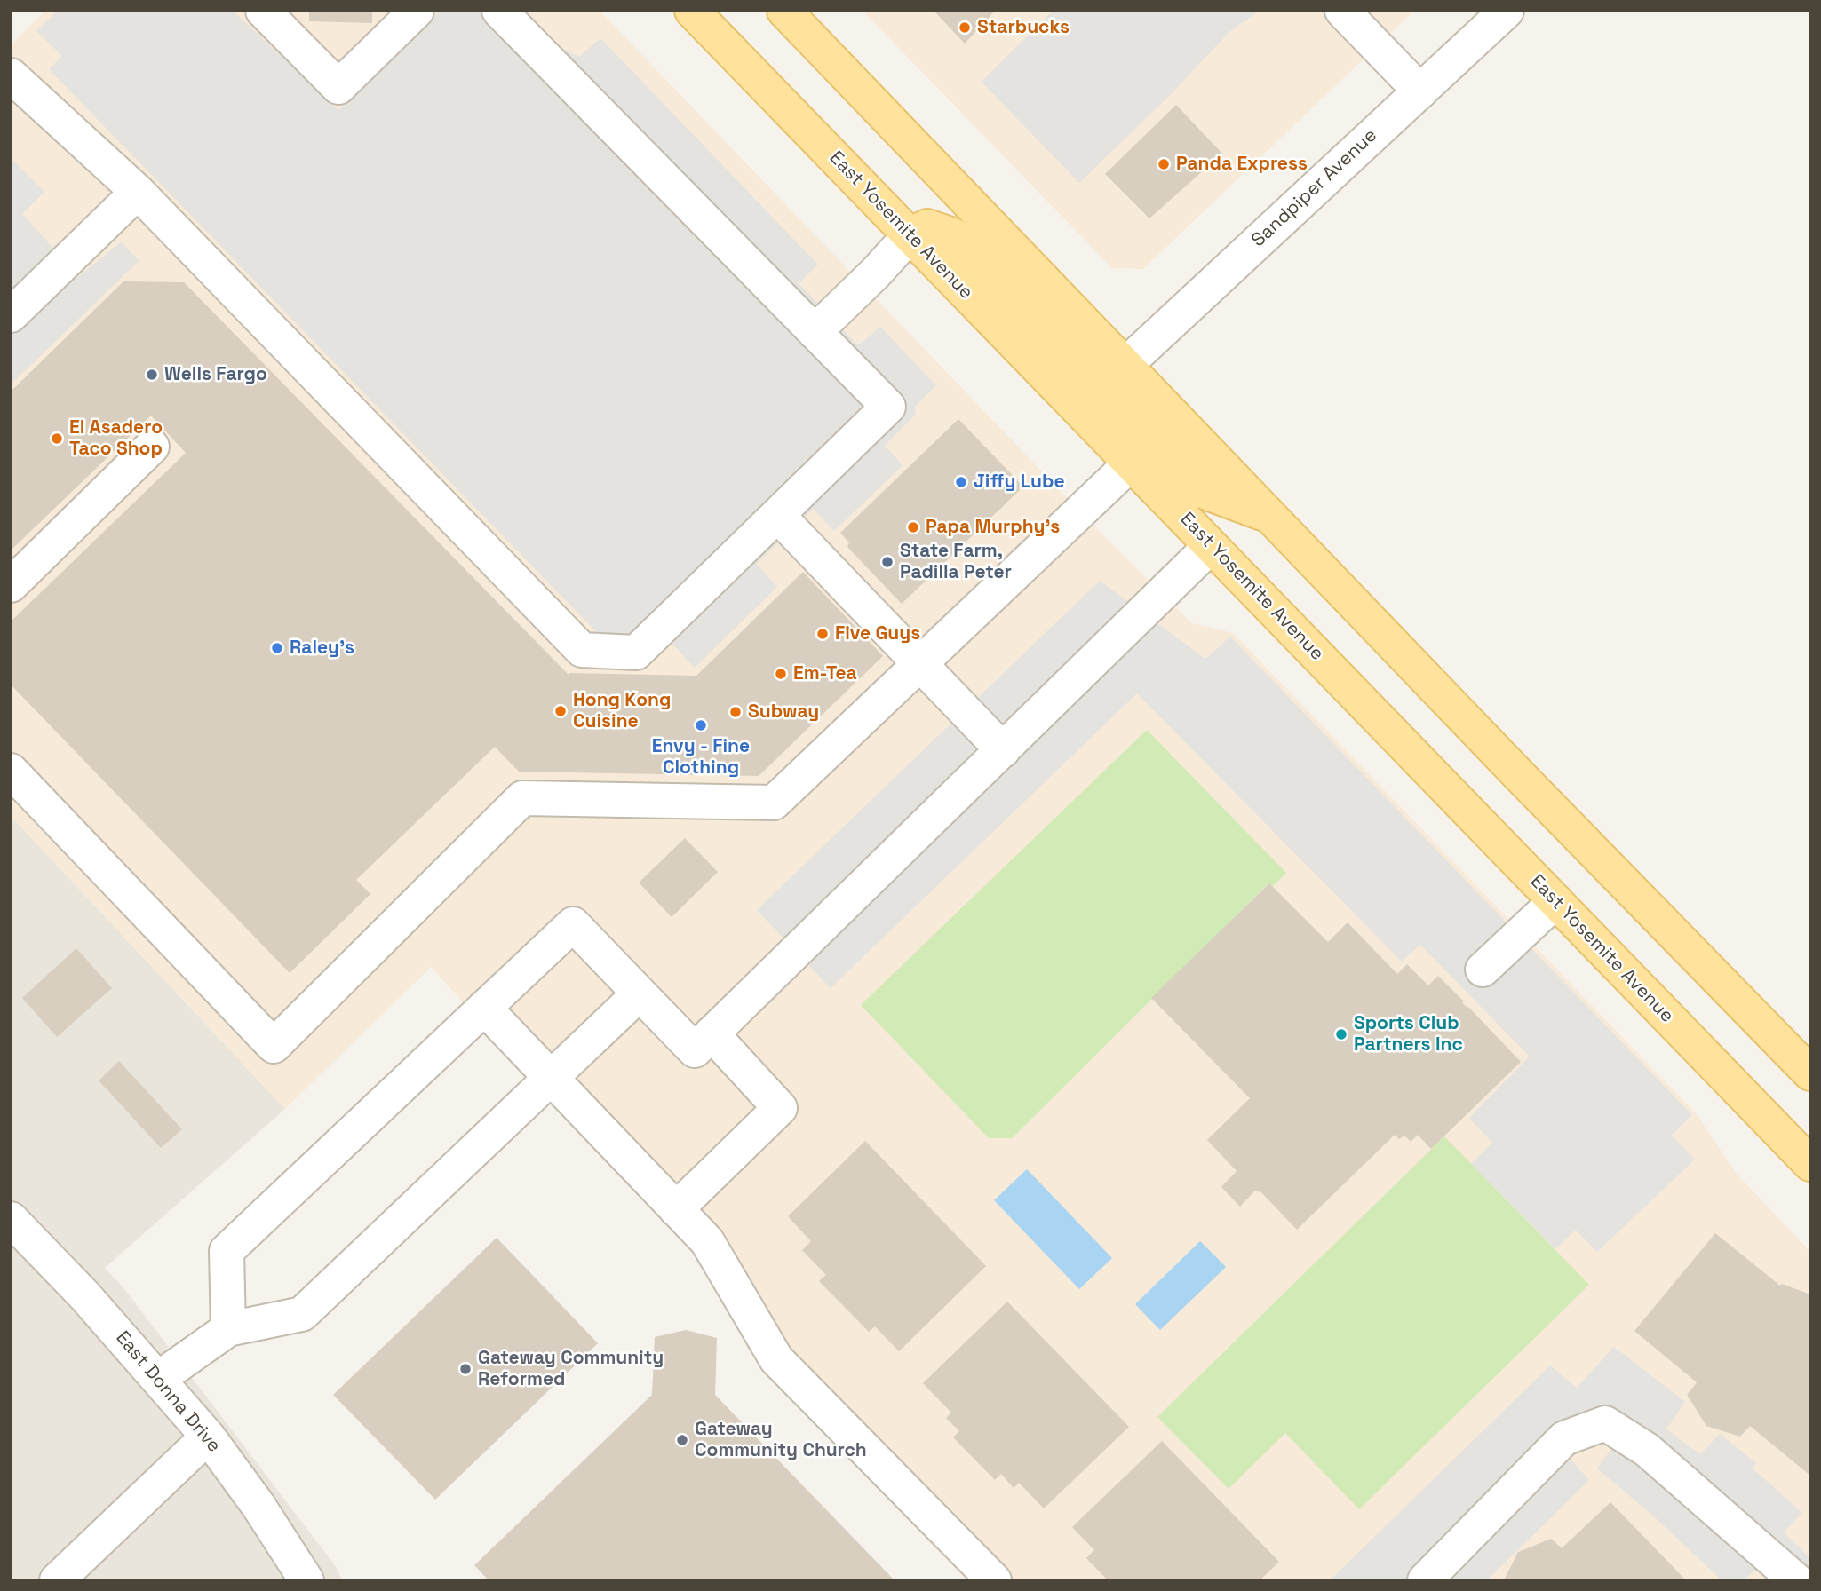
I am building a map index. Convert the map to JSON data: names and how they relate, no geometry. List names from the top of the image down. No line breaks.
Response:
{"streets":{"main road":["East Yosemite Avenue"],"street":["Sandpiper Avenue","East Donna Drive"]},"places":["Starbucks","Panda Express","Wells Fargo","El Asadero Taco Shop","Jiffy Lube","Papa Murphy's","State Farm, Padilla Peter","Five Guys","Raley's","Em-Tea","Hong Kong Cuisine","Subway","Envy - Fine Clothing","Sports Club Partners Inc","Gateway Community Reformed","Gateway Community Church"]}
